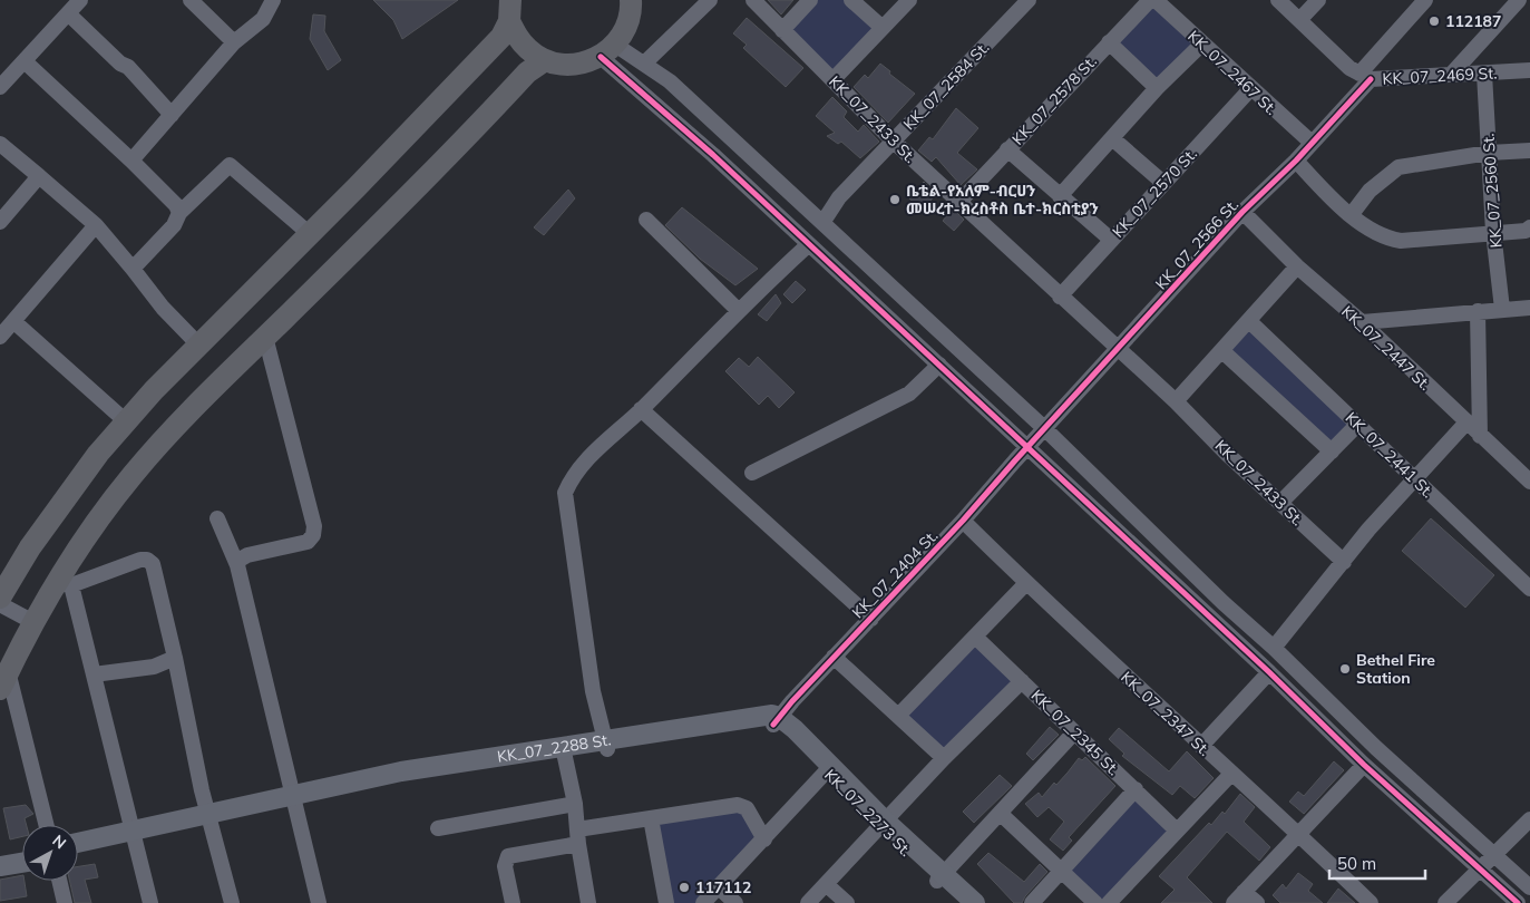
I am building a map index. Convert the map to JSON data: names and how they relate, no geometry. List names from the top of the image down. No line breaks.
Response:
{"streets":{"main road":["KK_07_2288 St.","KK_07_2273 St."],"street":["KK_07_2467 St.","KK_07_2469 St.","KK_07_2584 St.","KK_07_2578 St.","KK_07_2433 St.","KK_07_2560 St.","KK_07_2570 St.","KK_07_2566 St.","KK_07_2447 St.","KK_07_2441 St.","KK_07_2404 St.","KK_07_2347 St.","KK_07_2345 St."]},"crossings":[["KK_07_2467 St.","KK_07_2570 St."],["KK_07_2467 St.","KK_07_2566 St."],["KK_07_2469 St.","KK_07_2560 St."],["KK_07_2469 St.","KK_07_2566 St."],["KK_07_2584 St.","KK_07_2433 St."],["KK_07_2578 St.","KK_07_2433 St."],["KK_07_2433 St.","KK_07_2570 St."],["KK_07_2433 St.","KK_07_2566 St."],["KK_07_2566 St.","KK_07_2447 St."],["KK_07_2566 St.","KK_07_2404 St."],["KK_07_2404 St.","KK_07_2347 St."],["KK_07_2404 St.","KK_07_2288 St."],["KK_07_2404 St.","KK_07_2273 St."],["KK_07_2288 St.","KK_07_2273 St."]],"places":["112187","ቤቴል-የአለም-ብርሀን መሠረተ-ክረስቶስ ቤተ-ክርስቲያን","Bethel Fire Station","117112"],"scale_bar":"50 m","north":"top right"}
